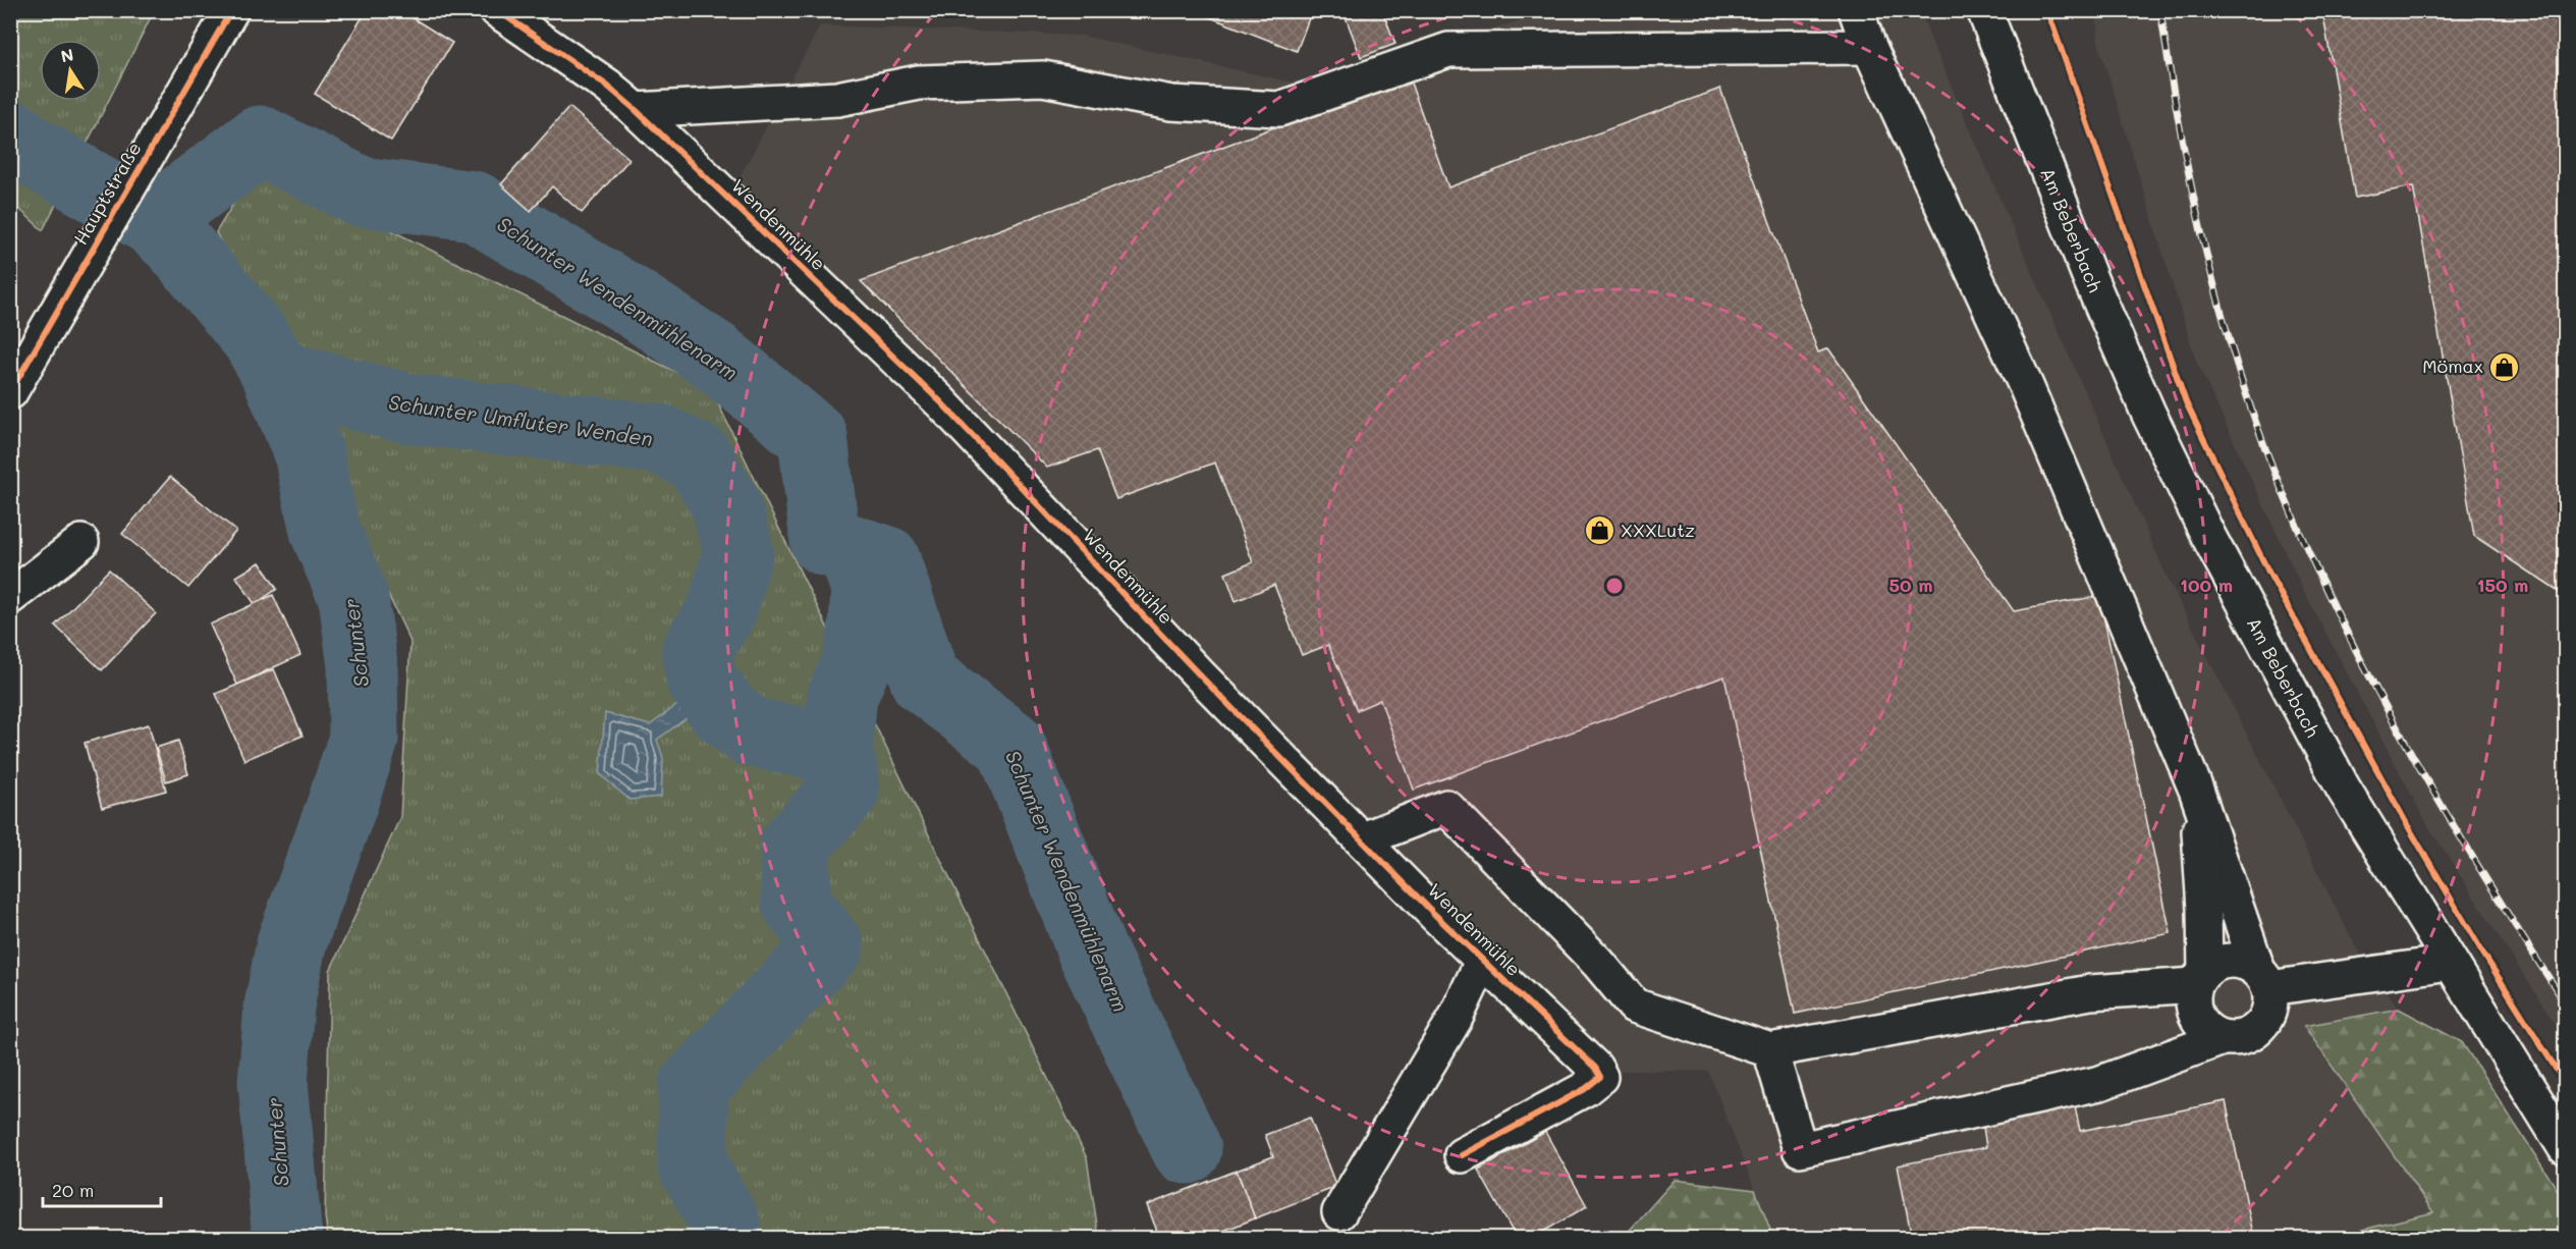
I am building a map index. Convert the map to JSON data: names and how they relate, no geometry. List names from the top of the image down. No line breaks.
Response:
{"streets":{"street":["Hauptstraße","Wendenmühle","Am Beberbach"]},"water":["Schunter Wendenmühlenarm","Schunter Umfluter Wenden","Schunter"],"places":{"shop":["Mömax","XXXLutz"]},"scale_bar":"20 m","north":"top","rings":["50 m","100 m","150 m"]}
